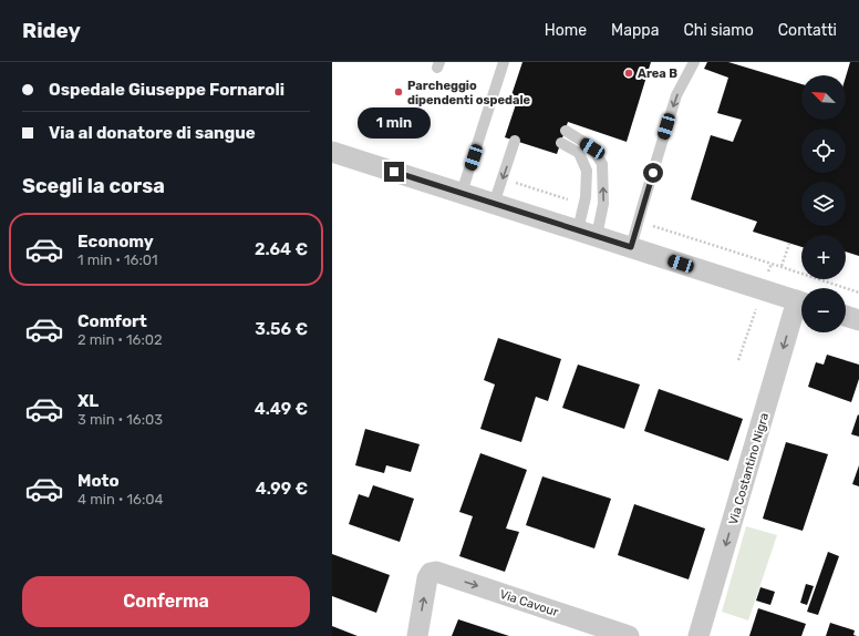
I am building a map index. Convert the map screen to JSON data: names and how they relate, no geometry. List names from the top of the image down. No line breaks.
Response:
{"streets":{"street":["Via Costantino Nigra","Via Cavour"]},"one_way":["Via Costantino Nigra"],"places":["Area B","Parcheggio dipendenti ospedale"],"north":"top left","page":{"header":"Ridey","nav":["Home","Mappa","Chi siamo","Contatti"],"banner":["Ospedale Giuseppe Fornaroli","Via al donatore di sangue"],"map_buttons":["+","−"],"bubble":"1 min","heading":"Scegli la corsa","list":[{"name":"Economy","note":"1 min · 16:01","value":"2.64 €"},{"name":"Comfort","note":"2 min · 16:02","value":"3.56 €"},{"name":"XL","note":"3 min · 16:03","value":"4.49 €"},{"name":"Moto","note":"4 min · 16:04","value":"4.99 €"}],"buttons":"Conferma"}}
